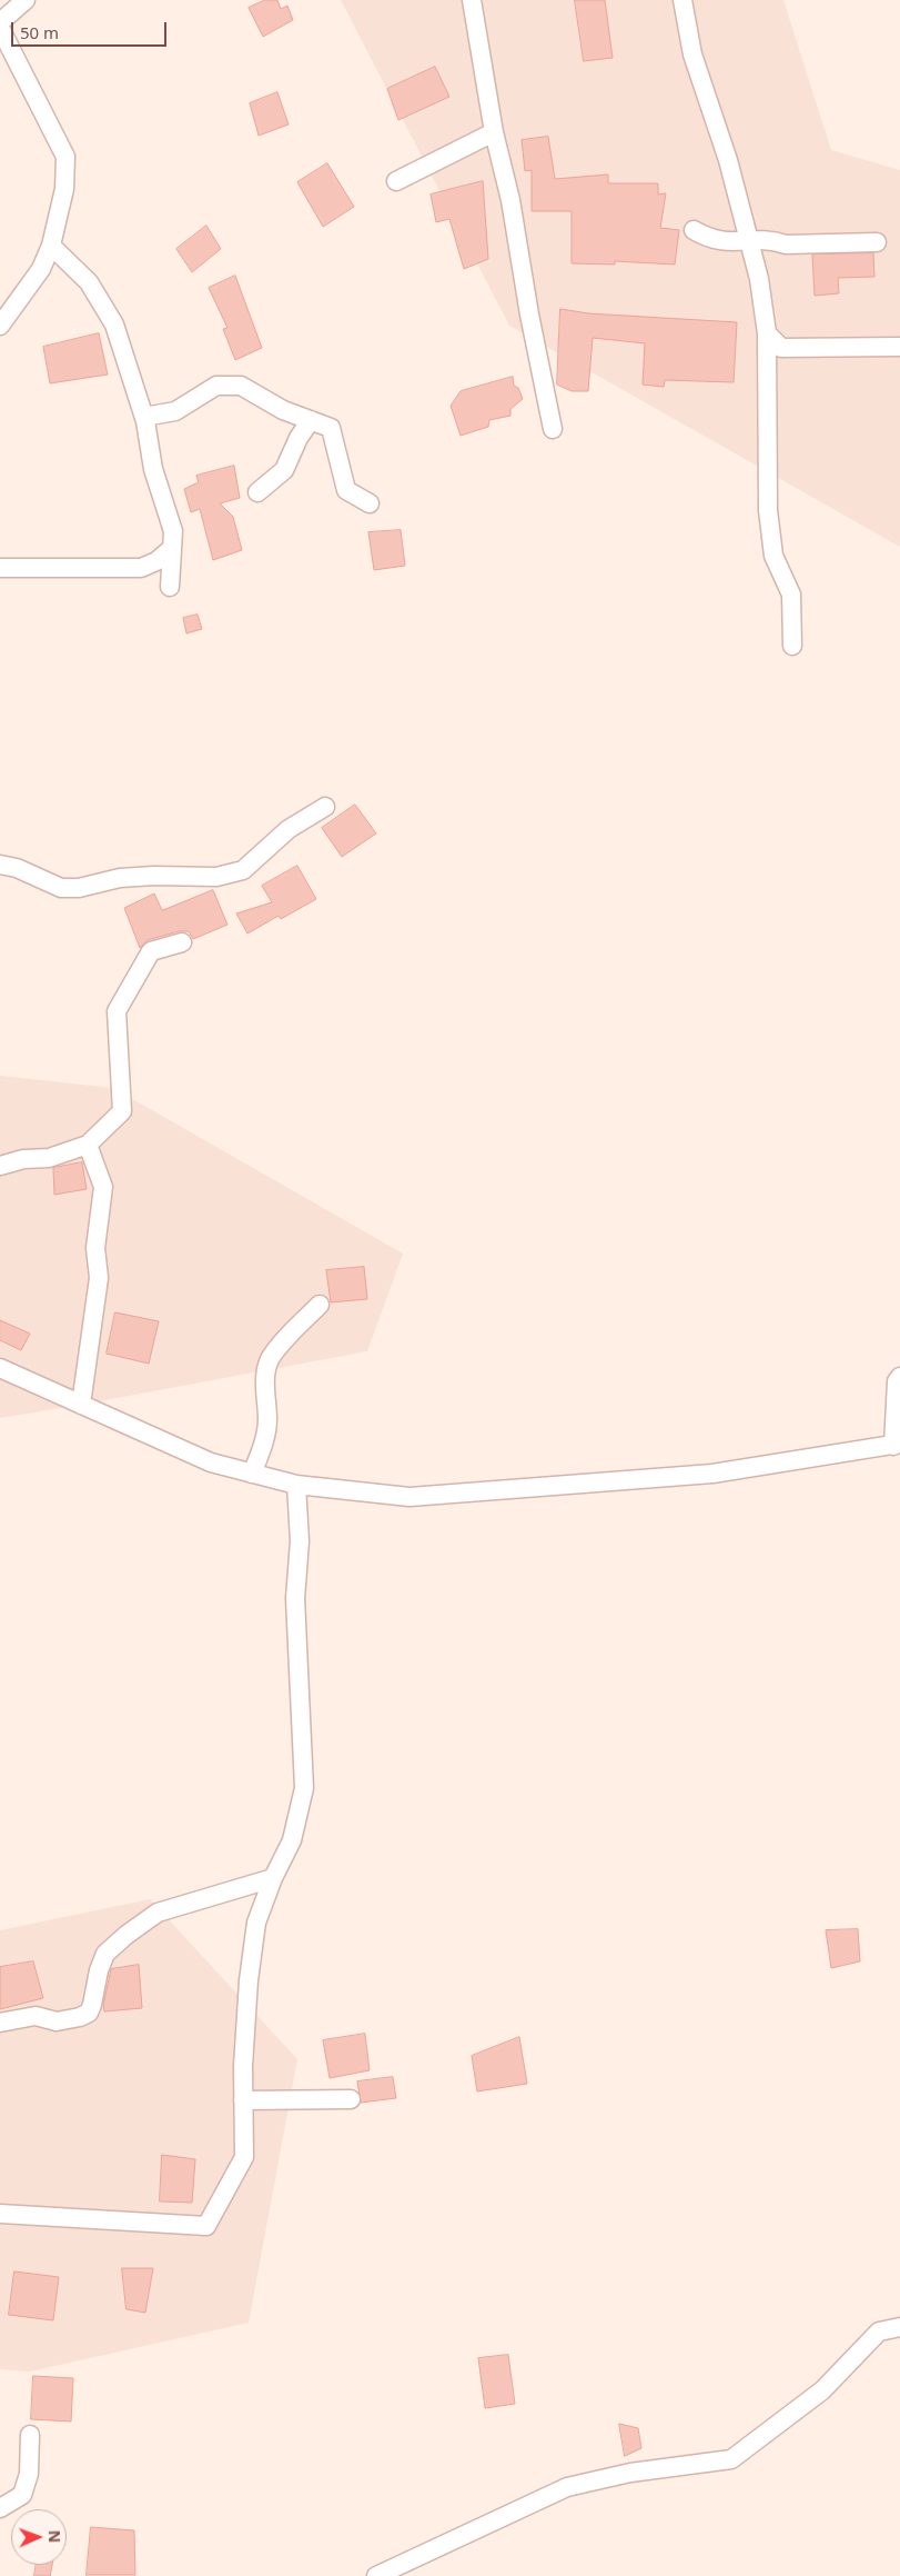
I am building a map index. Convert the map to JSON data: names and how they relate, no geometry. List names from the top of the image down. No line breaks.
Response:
{"scale_bar":"50 m","north":"right"}
